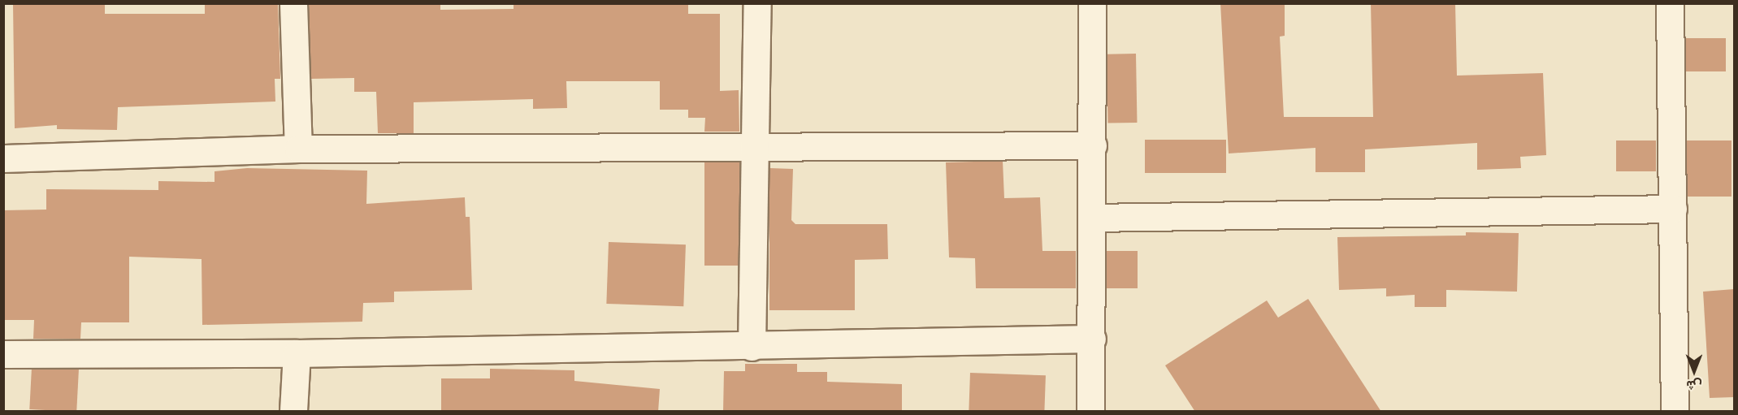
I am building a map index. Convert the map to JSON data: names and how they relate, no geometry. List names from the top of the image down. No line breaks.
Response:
{"north":"bottom"}
